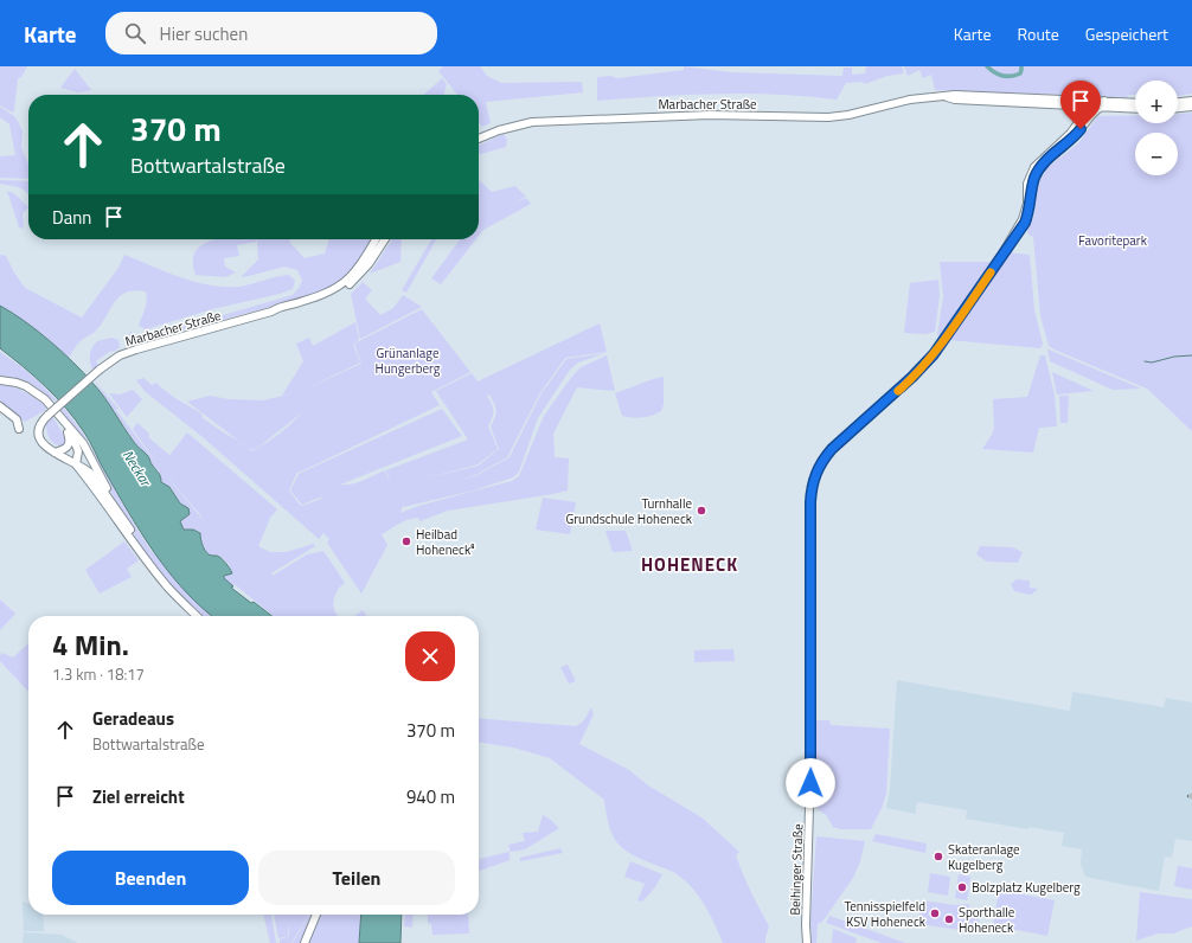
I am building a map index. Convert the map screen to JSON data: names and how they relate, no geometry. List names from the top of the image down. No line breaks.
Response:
{"streets":{"main road":["Marbacher Straße","Beihinger Straße"]},"districts":["HOHENECK"],"water":["Neckar"],"parks":["Favoritepark","Grünanlage Hungerberg"],"places":["Turnhalle Grundschule Hoheneck","Heilbad Hoheneck⁸","Skateranlage Kugelberg","Bolzplatz Kugelberg","Tennisspielfeld KSV Hoheneck","Sporthalle Hoheneck"],"page":{"header":"Karte","search":"Hier suchen","nav":["Karte","Route","Gespeichert"],"map_buttons":["+","−"],"turn":["370 m","Bottwartalstraße"],"then":"Dann","heading":["4 Min.","1.3 km · 18:17"],"list":[{"name":"Geradeaus","note":"Bottwartalstraße","value":"370 m"},{"name":"Ziel erreicht","value":"940 m"}],"buttons":["Beenden","Teilen"]}}
